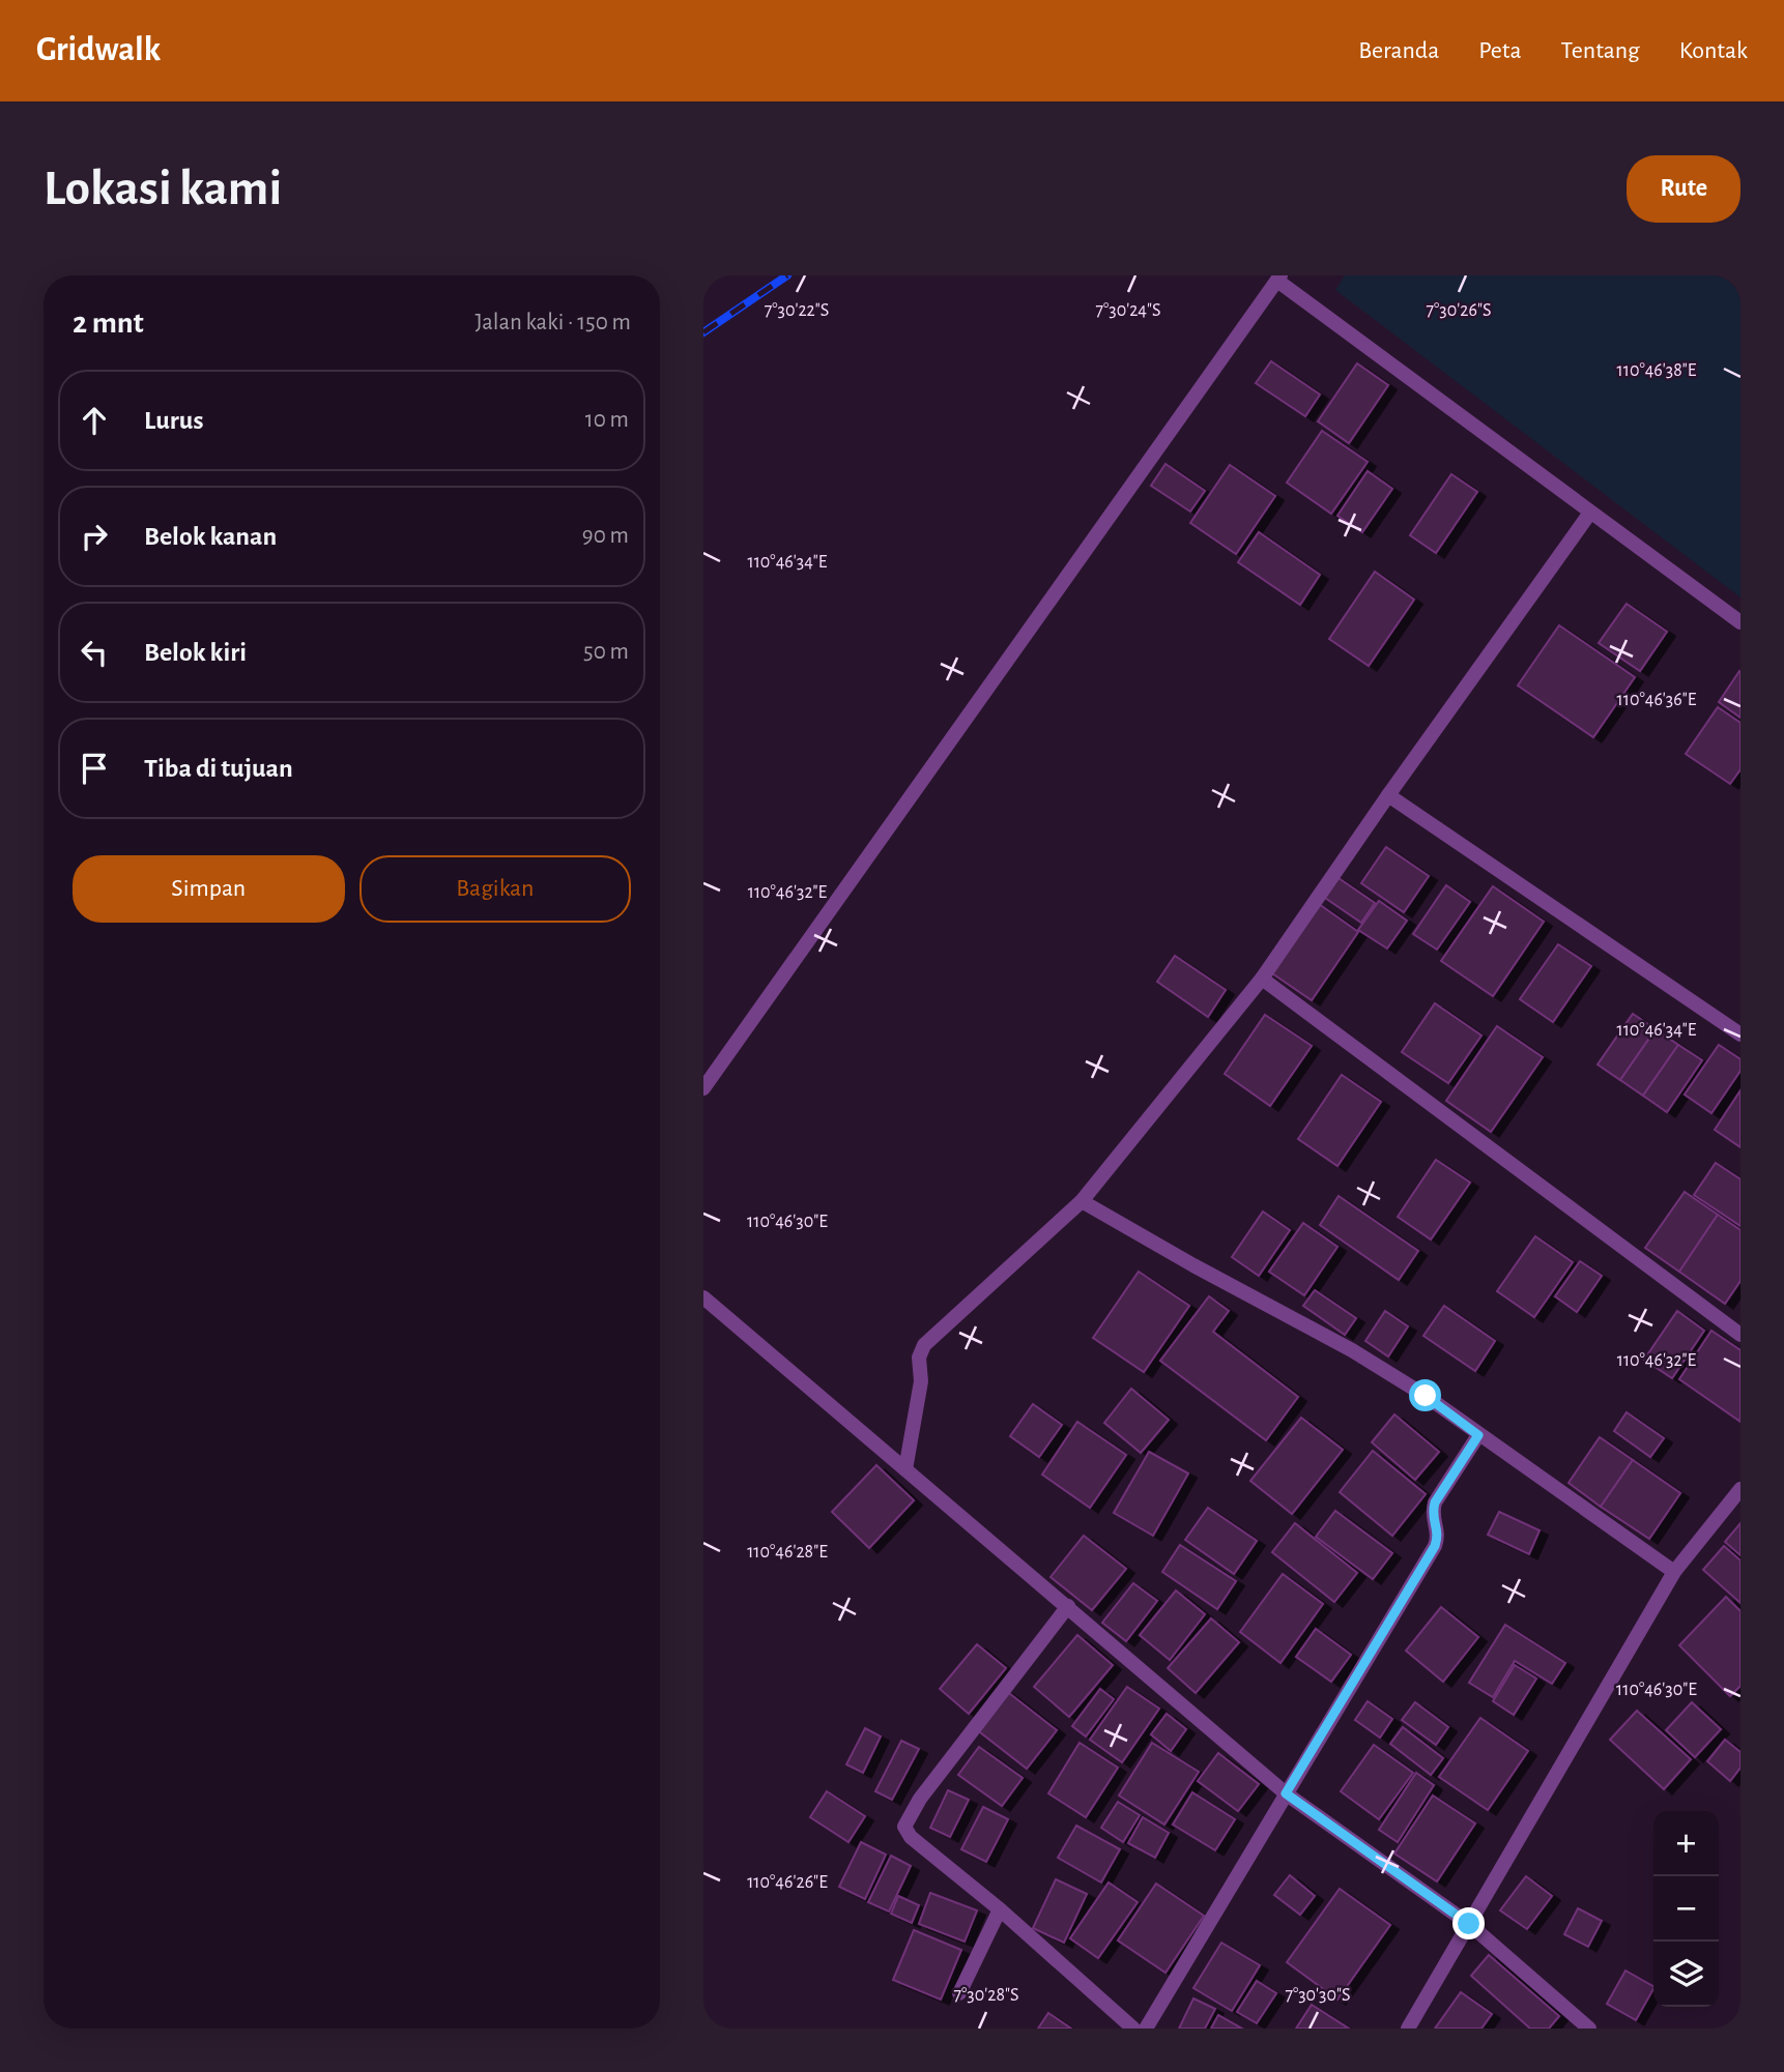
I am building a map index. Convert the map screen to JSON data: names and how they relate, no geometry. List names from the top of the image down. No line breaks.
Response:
{"page":{"header":"Gridwalk","nav":["Beranda","Peta","Tentang","Kontak"],"buttons":["Rute",["Simpan","Bagikan"]],"title":"Lokasi kami","heading":["2 mnt","Jalan kaki · 150 m"],"list":[["Lurus","10 m"],["Belok kanan","90 m"],["Belok kiri","50 m"],"Tiba di tujuan"],"map_buttons":["+","−"]},"coordinates":["7°30'22\"S","7°30'24\"S","7°30'26\"S","110°46'38\"E","110°46'34\"E","110°46'36\"E","110°46'32\"E","110°46'30\"E","110°46'28\"E","110°46'26\"E","7°30'28\"S","7°30'30\"S"]}
